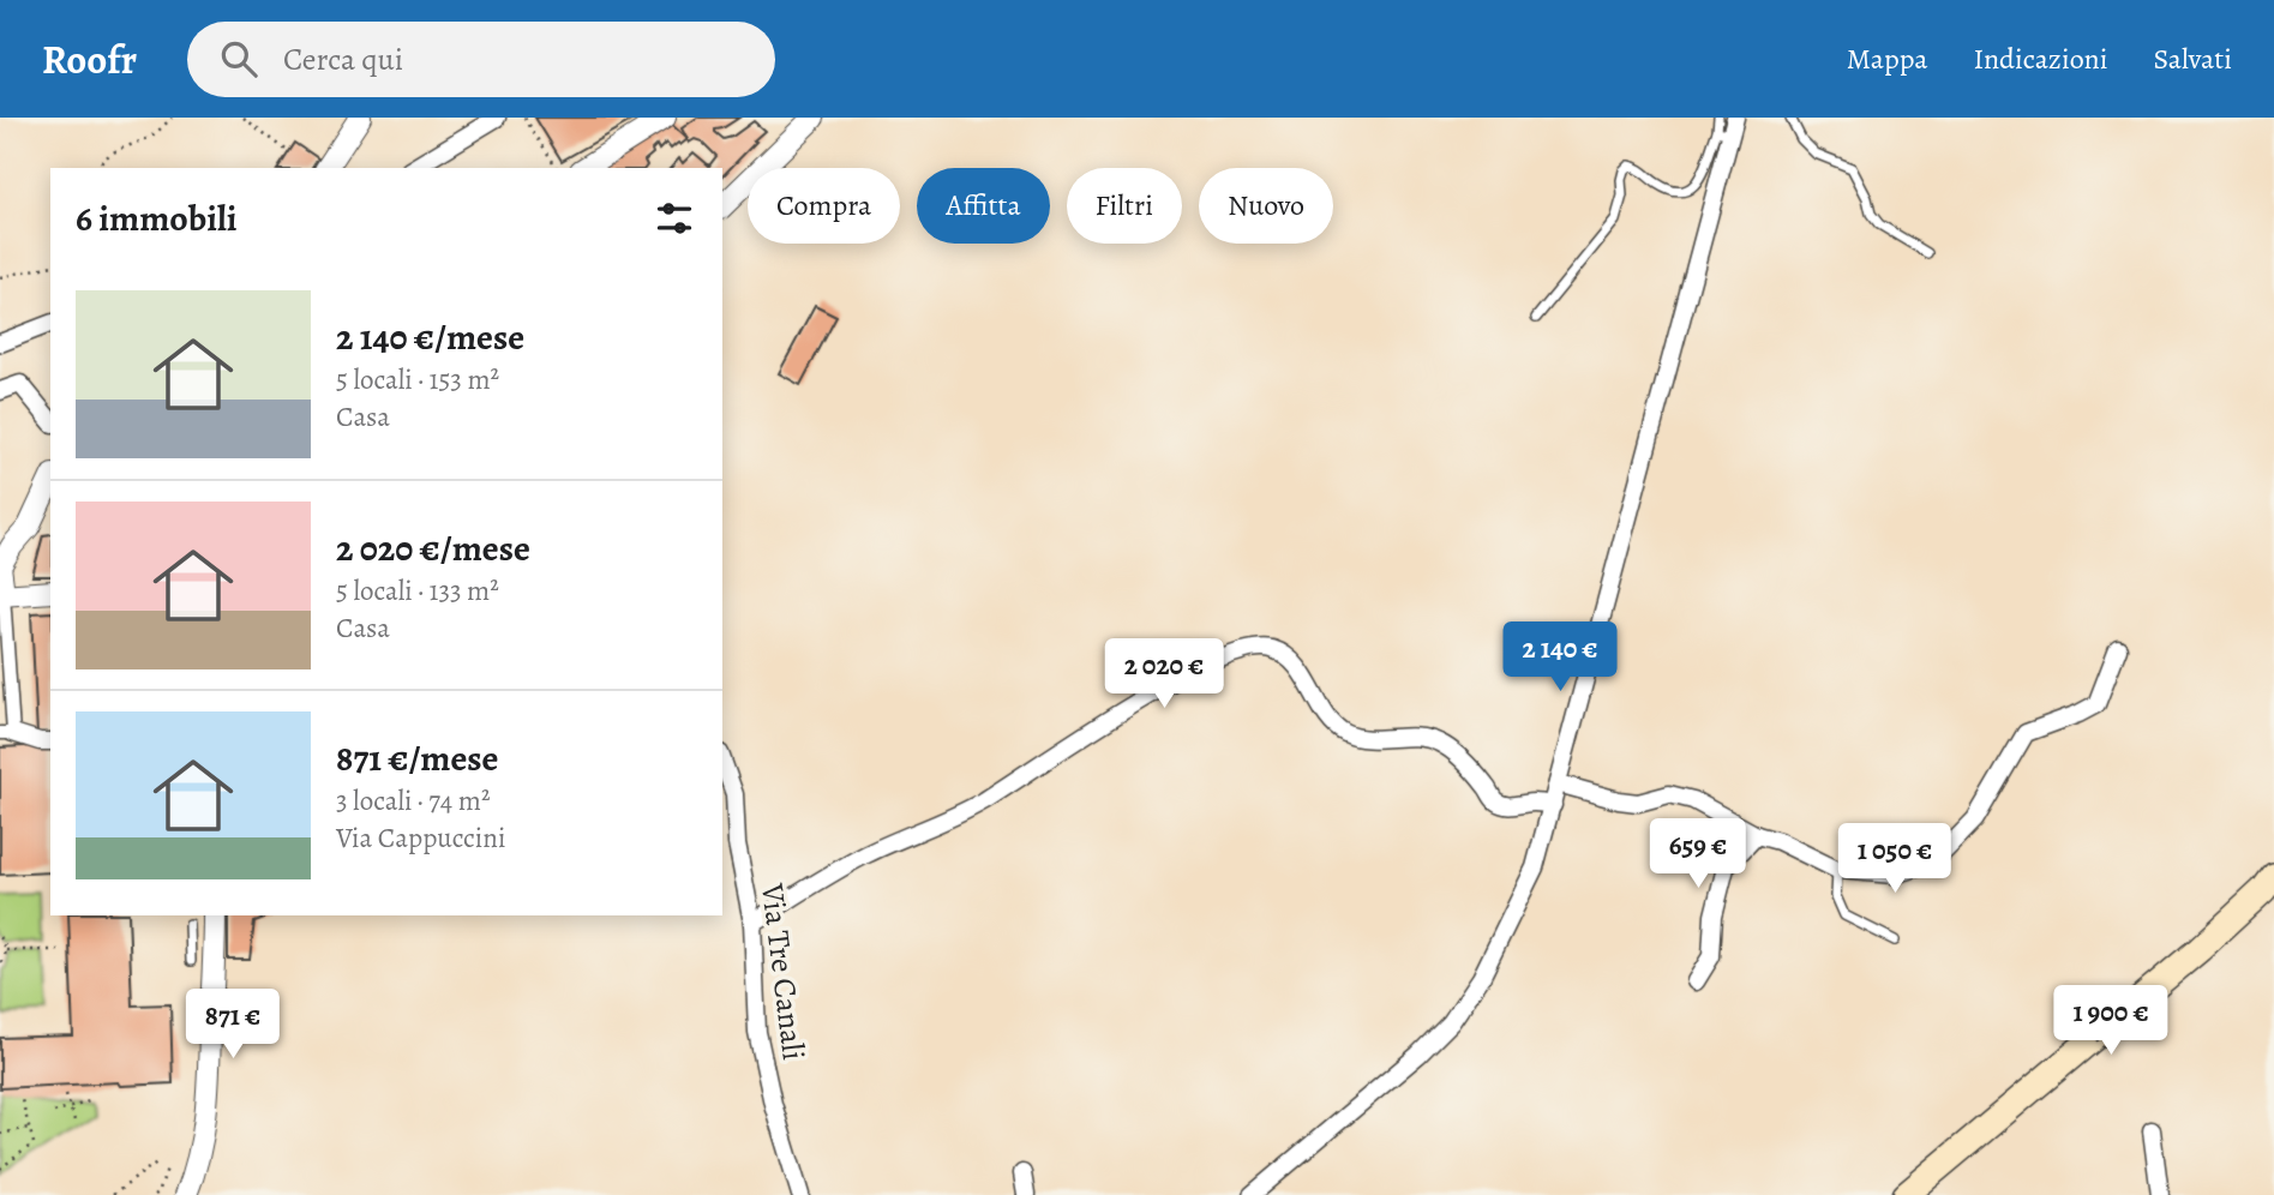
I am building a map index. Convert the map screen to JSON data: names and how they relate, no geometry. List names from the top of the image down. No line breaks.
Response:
{"streets":{"street":["Via Tre Canali"]},"page":{"header":"Roofr","search":"Cerca qui","nav":["Mappa","Indicazioni","Salvati"],"chip":["Compra","Affitta","Filtri","Nuovo"],"heading":"6 immobili","list":[{"name":"2 140 €/mese","note":"5 locali · 153 m² · Casa"},{"name":"2 020 €/mese","note":"5 locali · 133 m² · Casa"},{"name":"871 €/mese","note":"3 locali · 74 m² · Via Cappuccini"}],"price":["2 140 €","2 020 €","659 €","1 050 €","1 900 €","871 €"]}}
